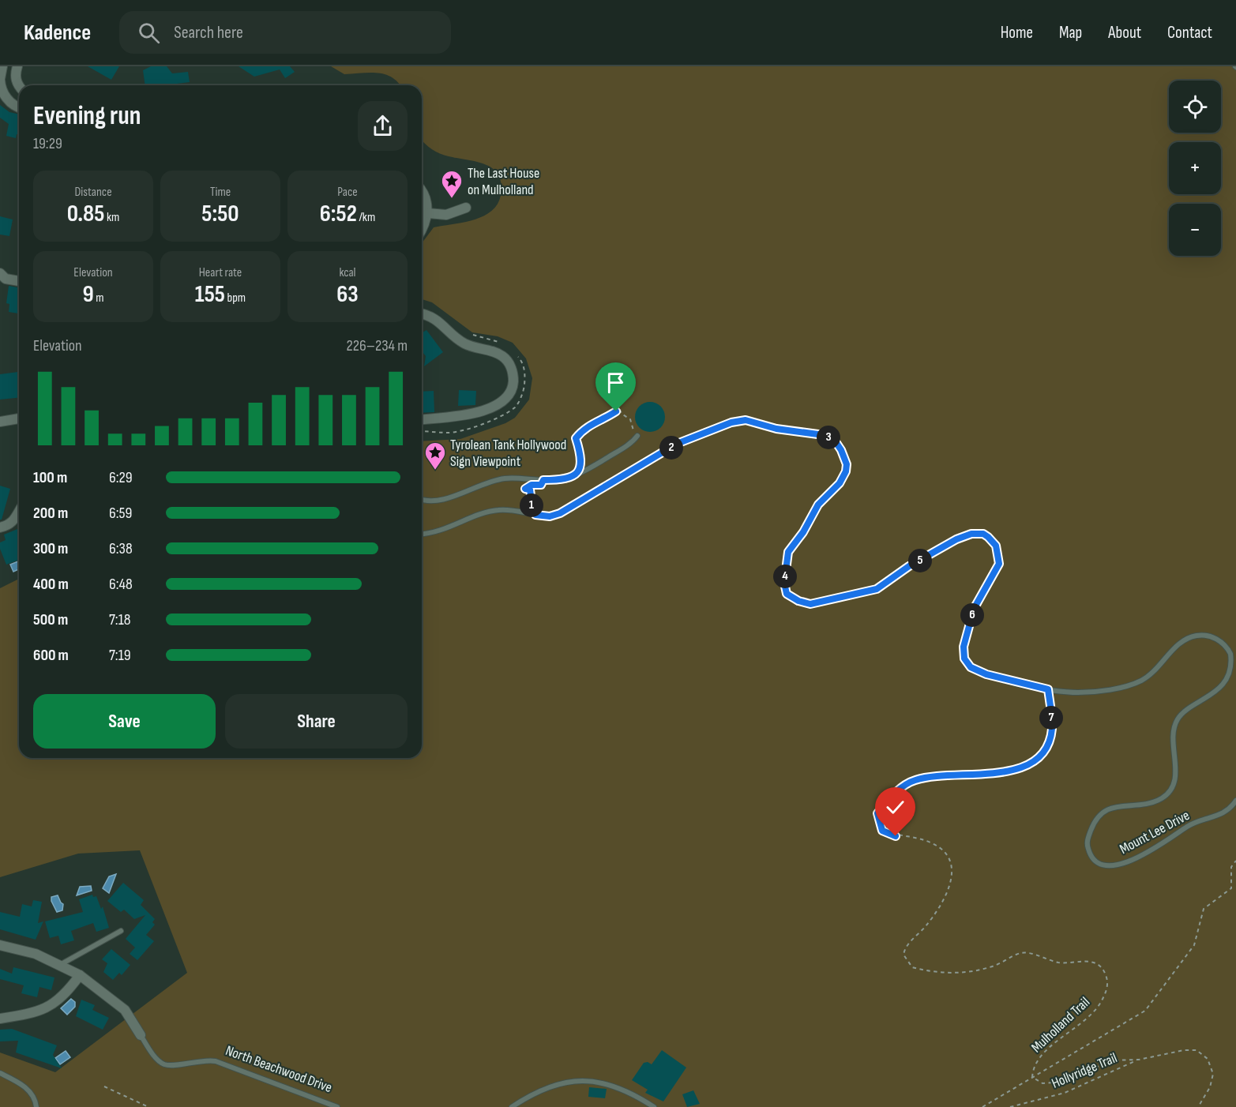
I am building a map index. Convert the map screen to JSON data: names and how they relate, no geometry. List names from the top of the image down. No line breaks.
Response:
{"streets":{"street":["North Beachwood Drive"],"lane":["Mount Lee Drive"],"path":["Mulholland Trail","Hollyridge Trail"]},"crossings":[["Mount Lee Drive","Mulholland Trail"]],"places":{"place":["The Last House on Mulholland","Tyrolean Tank Hollywood Sign Viewpoint"]},"page":{"header":"Kadence","search":"Search here","nav":["Home","Map","About","Contact"],"map_buttons":["+","−"],"heading":["Evening run","19:29"],"stats":[["Distance","0.85 km"],["Time","5:50"],["Pace","6:52 /km"],["Elevation","9 m"],["Heart rate","155 bpm"],["kcal","63"]],"chart":["Elevation","226–234 m"],"pins":["3","2","1","5","4","6","7"],"list":[{"name":"100 m","note":"6:29"},{"name":"200 m","note":"6:59"},{"name":"300 m","note":"6:38"},{"name":"400 m","note":"6:48"},{"name":"500 m","note":"7:18"},{"name":"600 m","note":"7:19"}],"buttons":["Save","Share"]}}
